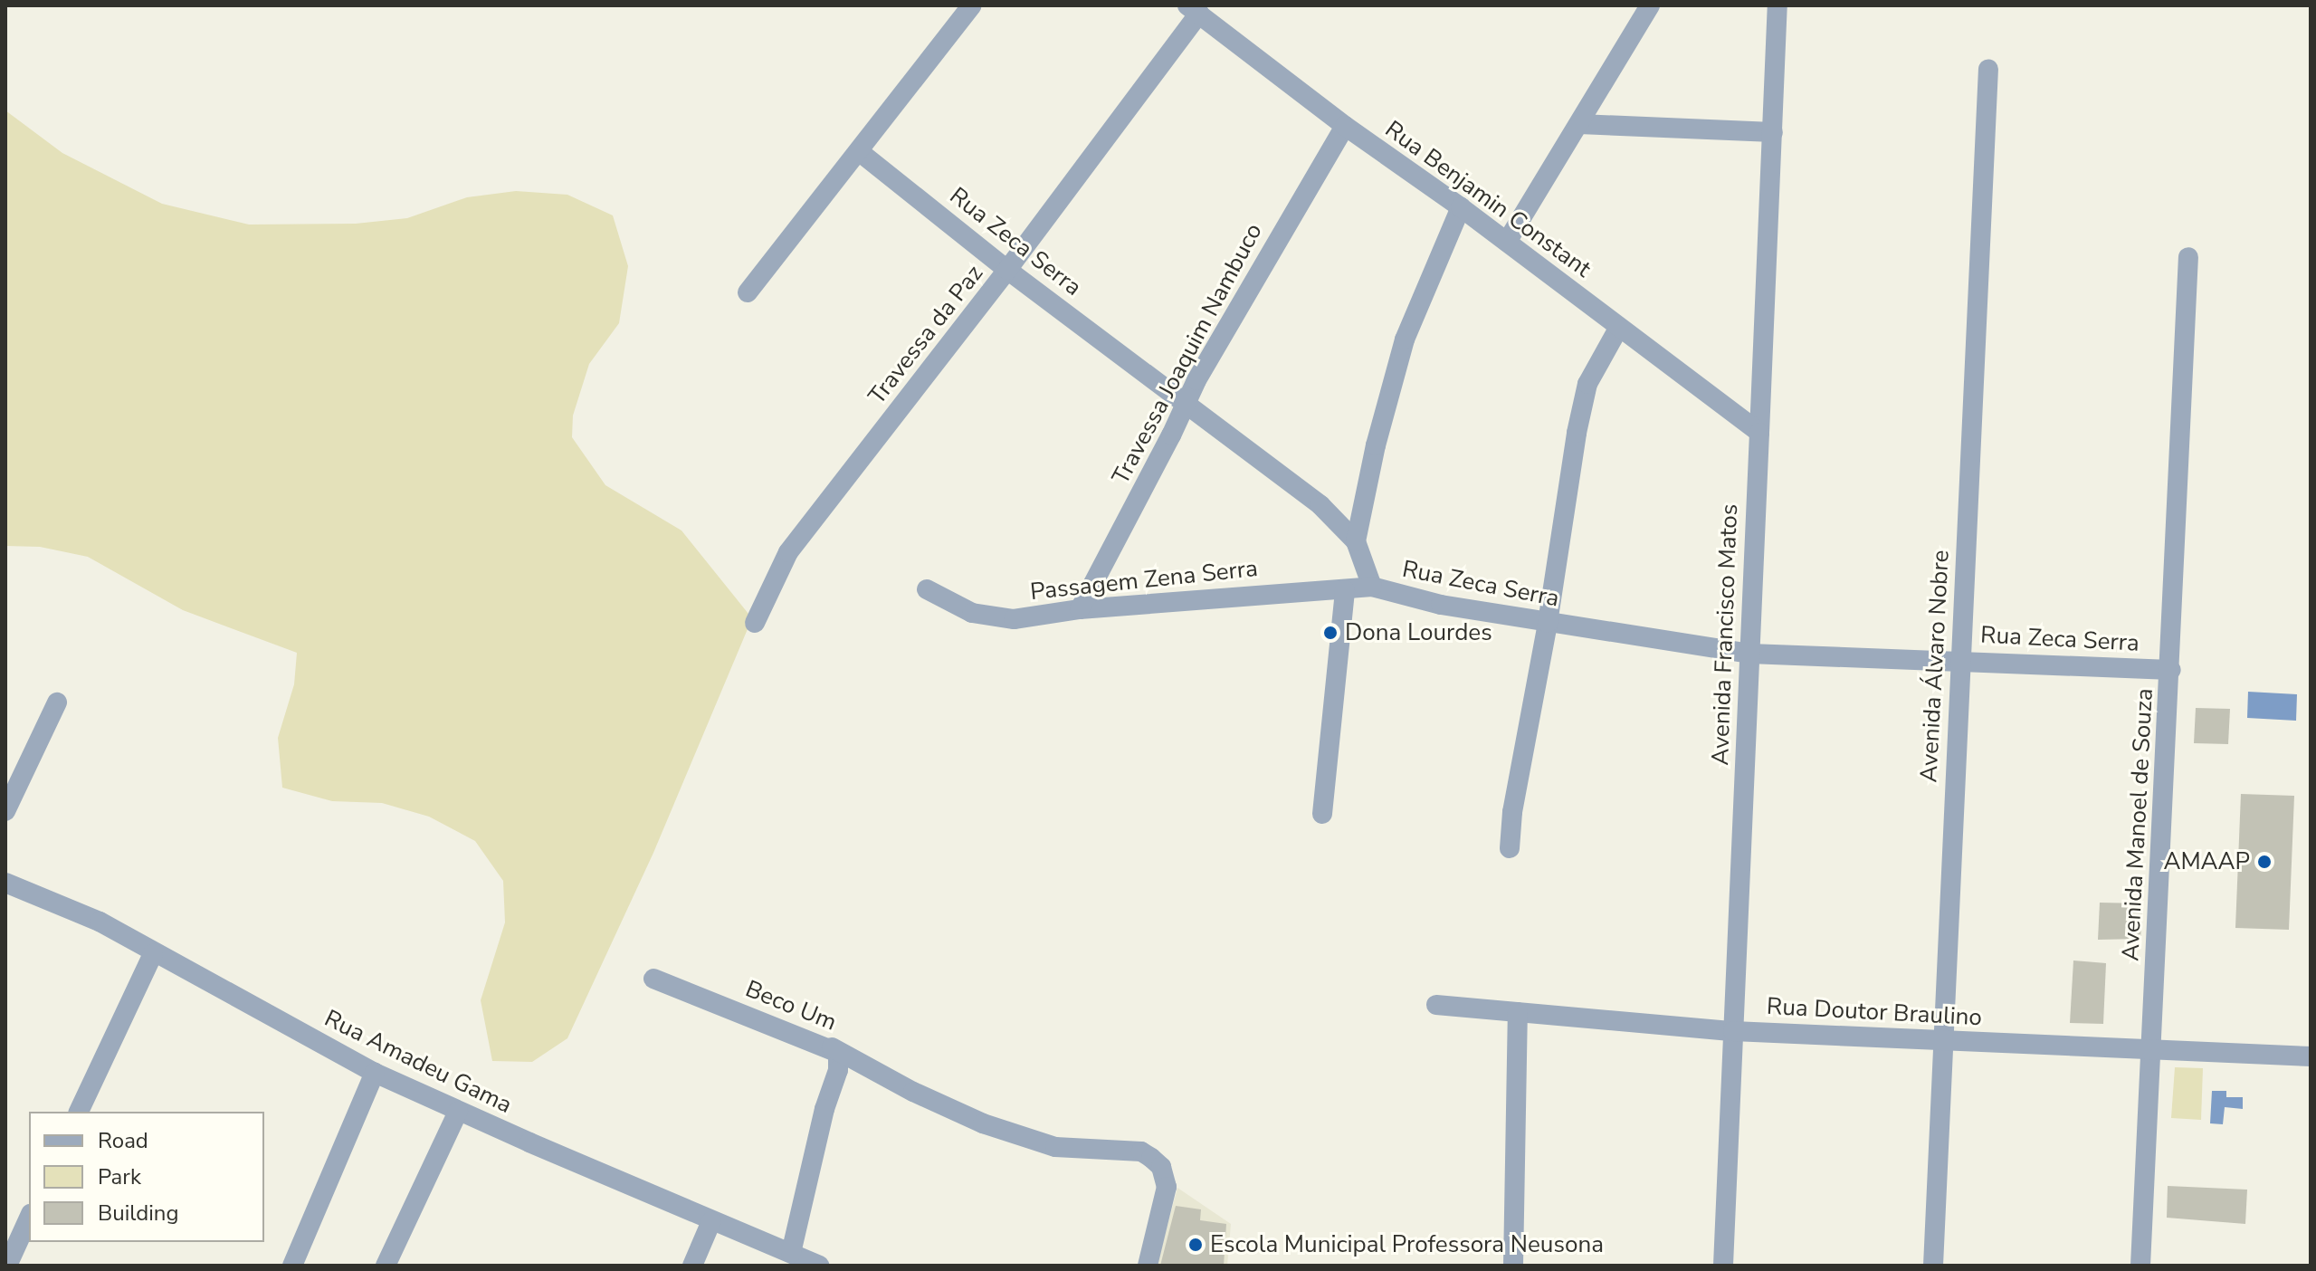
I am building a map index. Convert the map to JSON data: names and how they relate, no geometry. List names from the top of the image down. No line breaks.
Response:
{"streets":{"street":["Rua Benjamin Constant","Rua Zeca Serra","Travessa da Paz","Travessa Joaquim Nambuco","Passagem Zena Serra","Avenida Francisco Matos","Avenida Álvaro Nobre","Avenida Manoel de Souza","Beco Um","Rua Doutor Braulino","Rua Amadeu Gama"]},"crossings":[["Rua Benjamin Constant","Travessa da Paz"],["Rua Benjamin Constant","Travessa Joaquim Nambuco"],["Rua Benjamin Constant","Avenida Francisco Matos"],["Rua Zeca Serra","Travessa da Paz"],["Rua Zeca Serra","Travessa Joaquim Nambuco"],["Rua Zeca Serra","Passagem Zena Serra"],["Rua Zeca Serra","Avenida Francisco Matos"],["Rua Zeca Serra","Avenida Álvaro Nobre"],["Rua Zeca Serra","Avenida Manoel de Souza"],["Travessa Joaquim Nambuco","Passagem Zena Serra"],["Avenida Francisco Matos","Rua Doutor Braulino"],["Avenida Álvaro Nobre","Rua Doutor Braulino"],["Avenida Manoel de Souza","Rua Doutor Braulino"],["Beco Um","Rua Amadeu Gama"]],"places":["Dona Lourdes","AMAAP","Escola Municipal Professora Neusona"],"legend":["Road","Park","Building"]}
